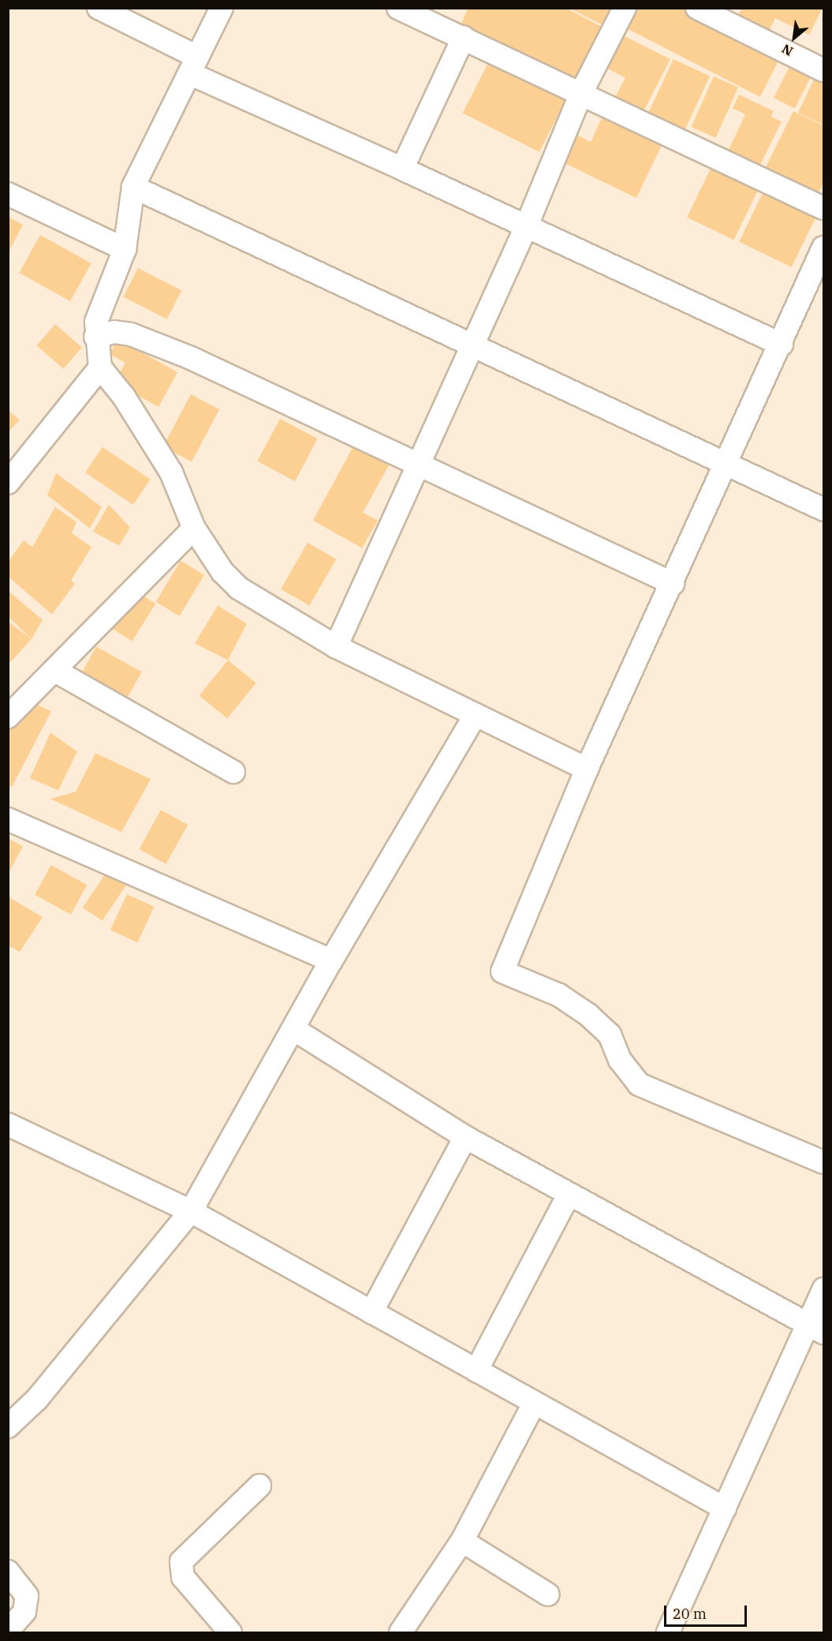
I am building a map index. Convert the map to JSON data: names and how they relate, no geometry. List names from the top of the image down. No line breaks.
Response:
{"scale_bar":"20 m","north":"bottom left"}
